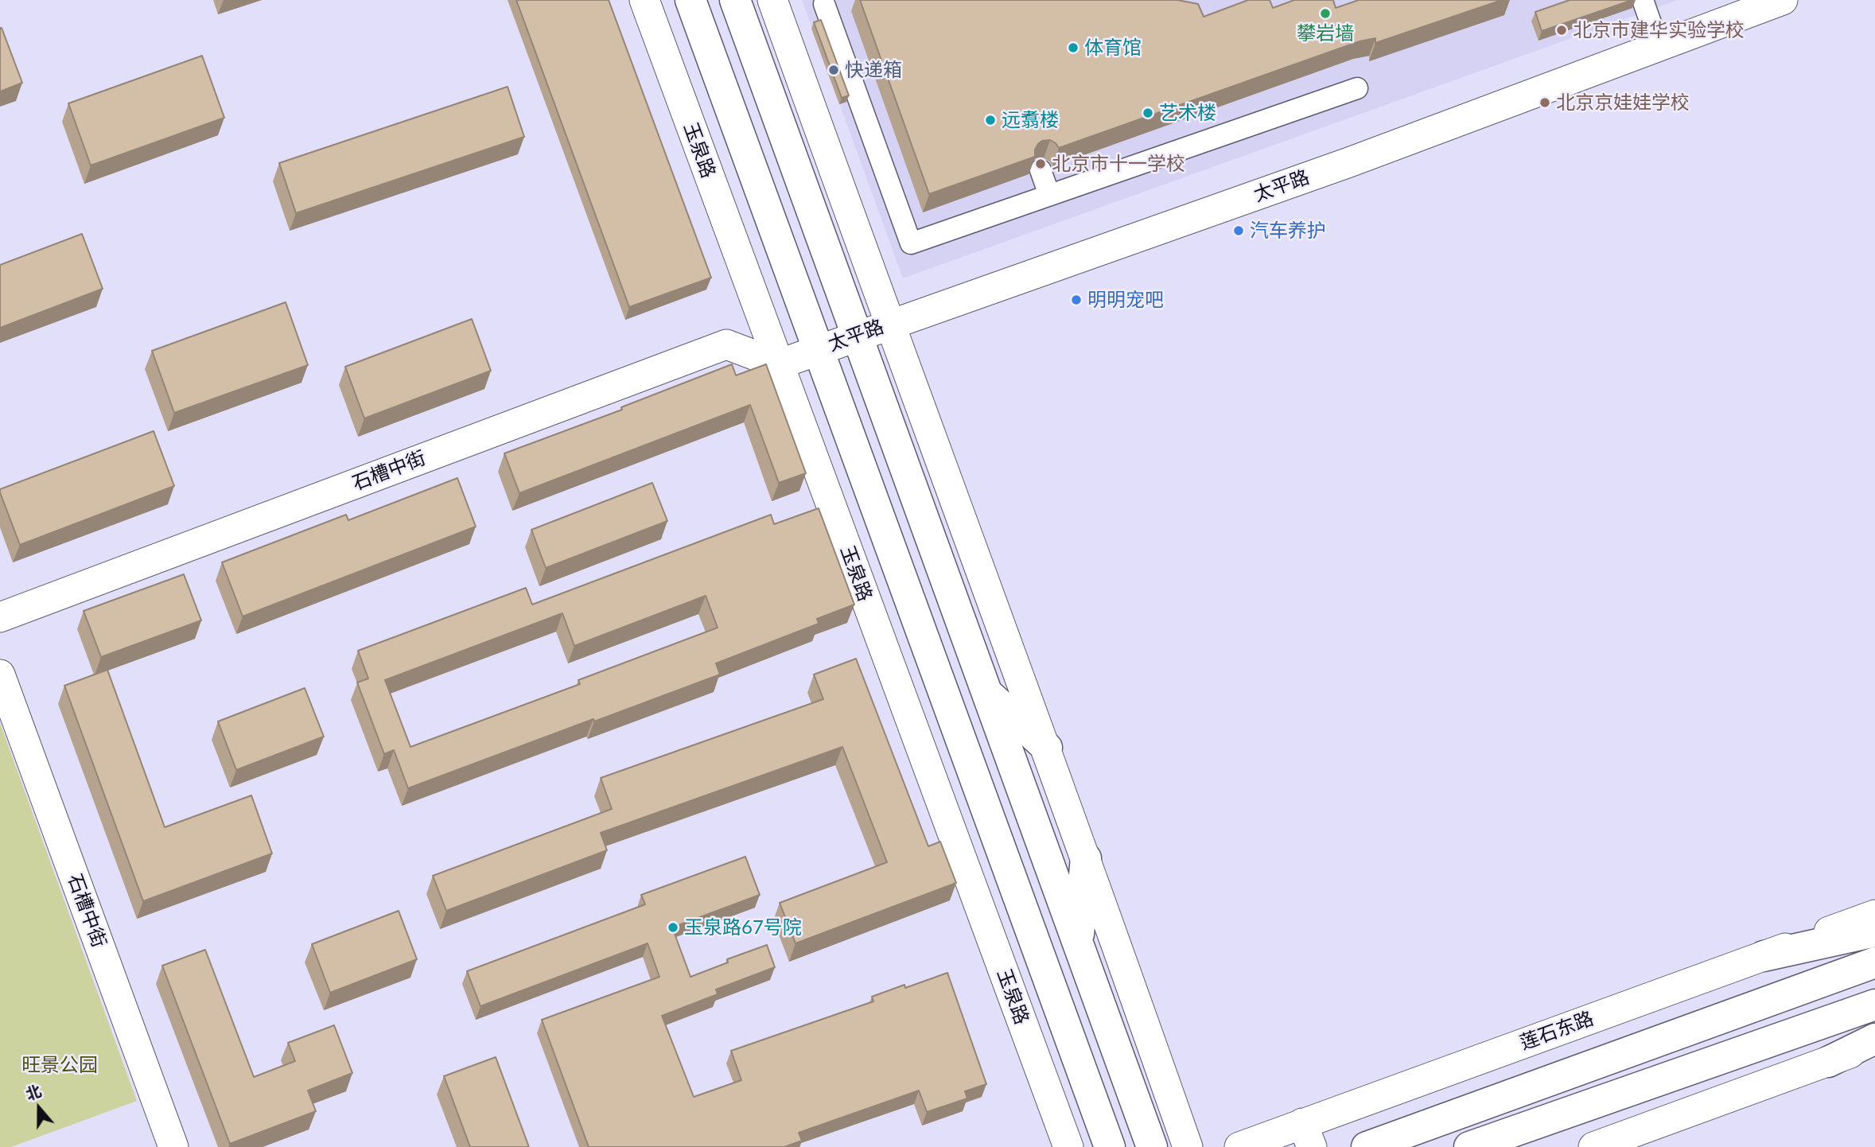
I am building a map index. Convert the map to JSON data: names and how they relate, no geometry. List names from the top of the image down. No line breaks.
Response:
{"streets":{"main road":["玉泉路"],"street":["太平路","石槽中街","莲石东路"]},"crossings":[["玉泉路","太平路"],["玉泉路","石槽中街"],["太平路","石槽中街"]],"parks":["旺景公园"],"places":["攀岩墙","北京市建华实验学校","体育馆","快递箱","北京京娃娃学校","艺术楼","远翥楼","北京市十一学校","汽车养护","明明宠吧","玉泉路67号院"],"north":"top"}
